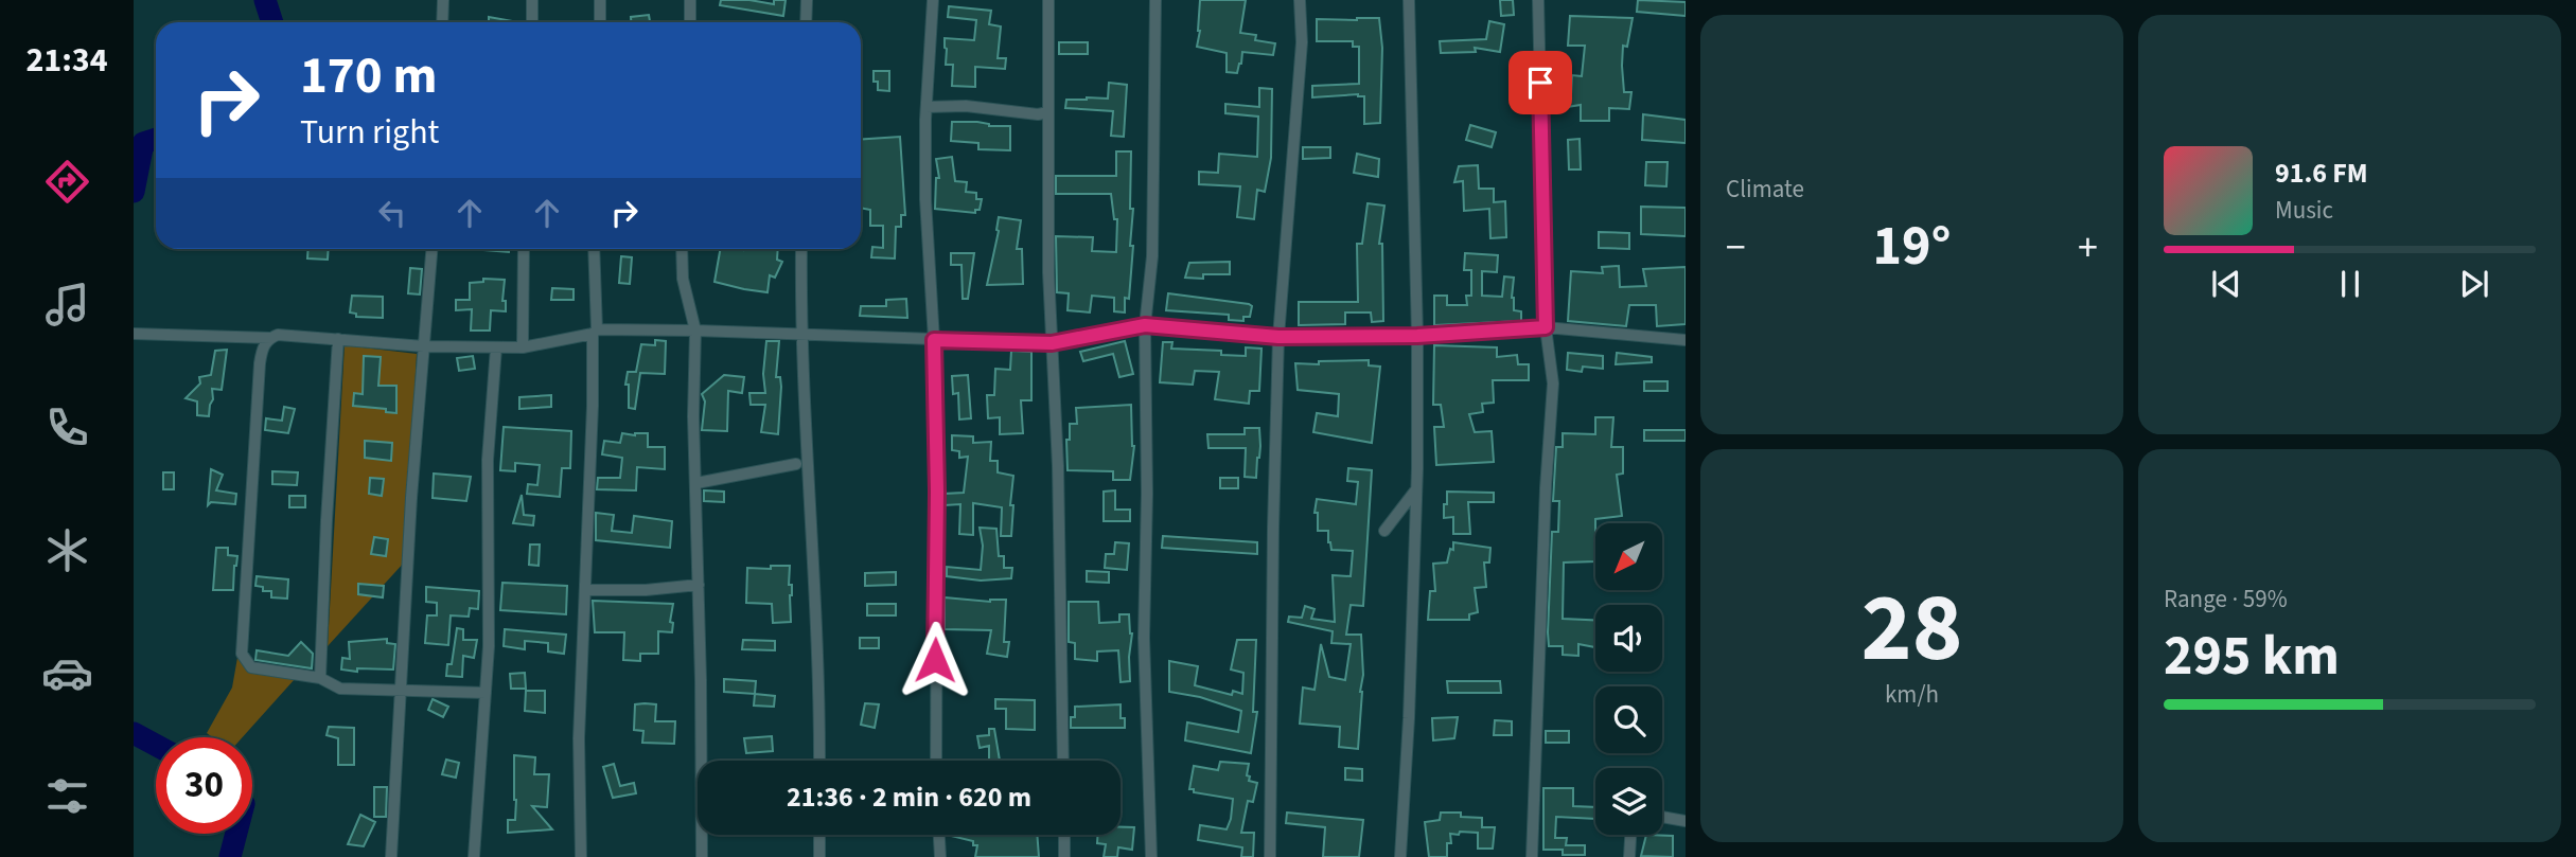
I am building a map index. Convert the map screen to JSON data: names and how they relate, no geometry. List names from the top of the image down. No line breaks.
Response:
{"north":"bottom left","page":{"tabs":"21:34","tile":["Climate",["28","km/h"],["Range · 59%","295 km"]],"turn":["170 m","Turn right"],"song":["91.6 FM","Music"],"heat":["−","19°","+"],"limit":"30","trip":"21:36 · 2 min · 620 m"}}
